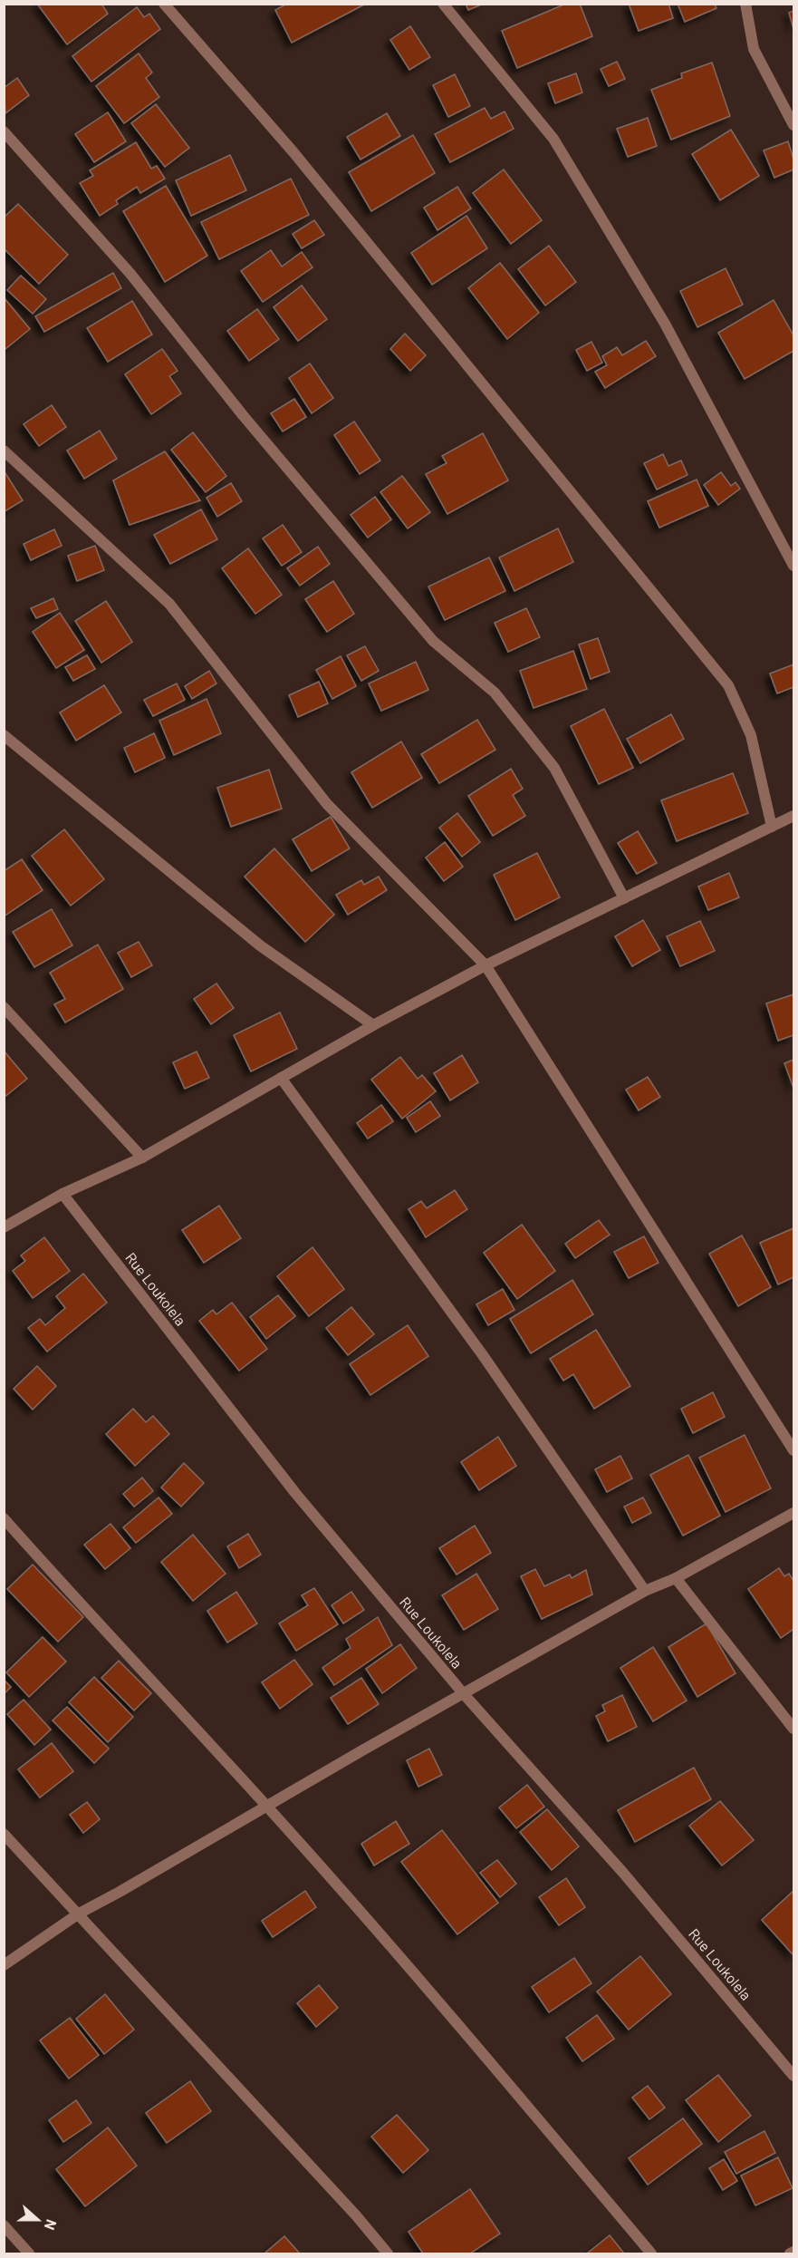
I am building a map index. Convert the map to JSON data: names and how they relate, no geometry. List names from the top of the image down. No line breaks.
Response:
{"streets":{"street":["Rue Loukolela"]},"north":"right"}
